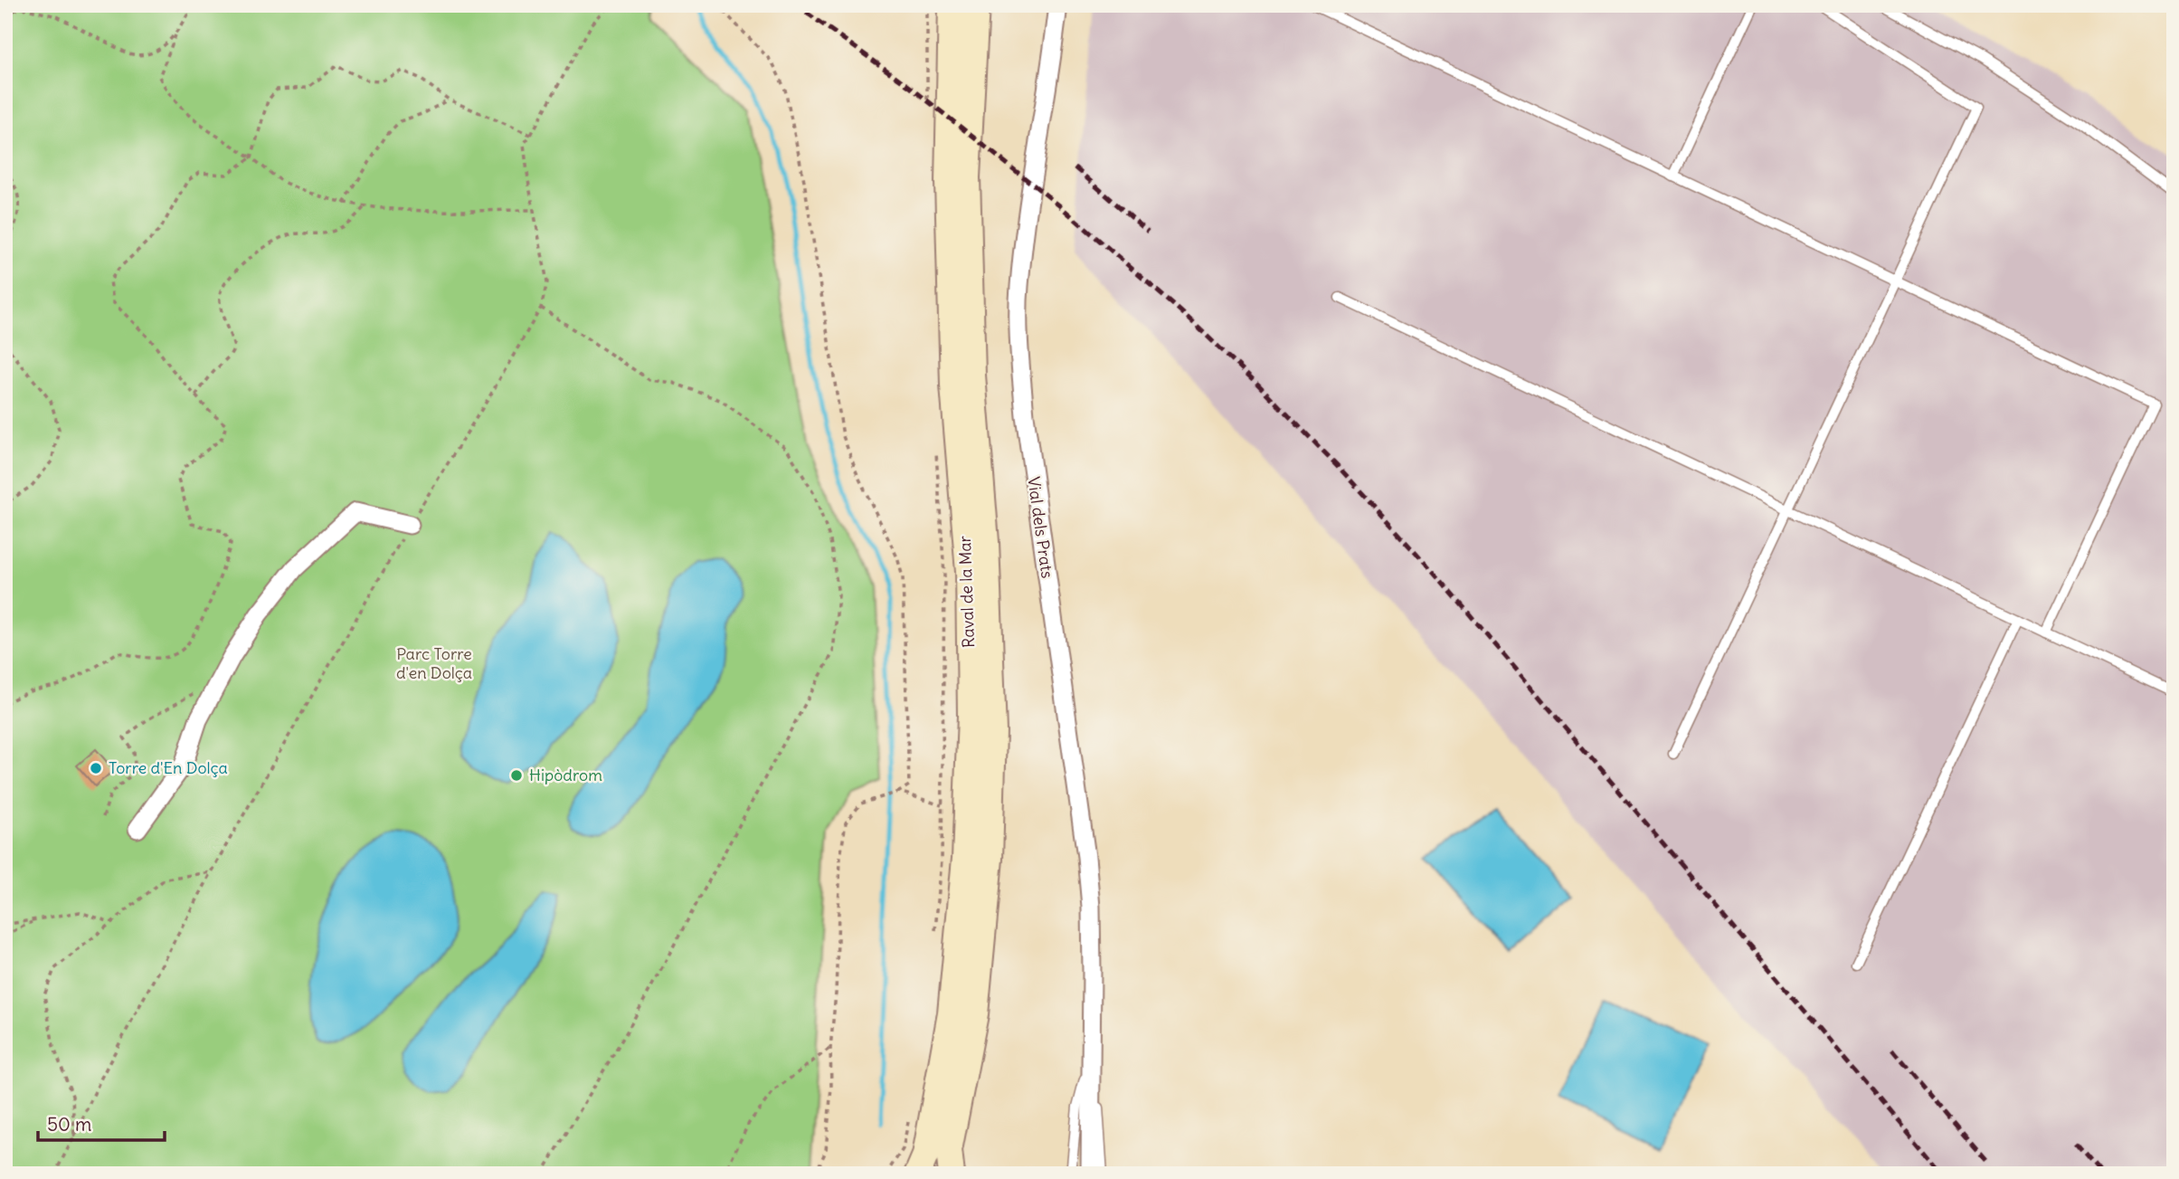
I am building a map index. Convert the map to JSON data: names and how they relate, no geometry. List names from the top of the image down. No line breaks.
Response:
{"streets":{"street":["Vial dels Prats","Raval de la Mar"]},"parks":["Parc Torre d'en Dolça"],"places":["Torre d'En Dolça","Hipòdrom"],"scale_bar":"50 m"}
